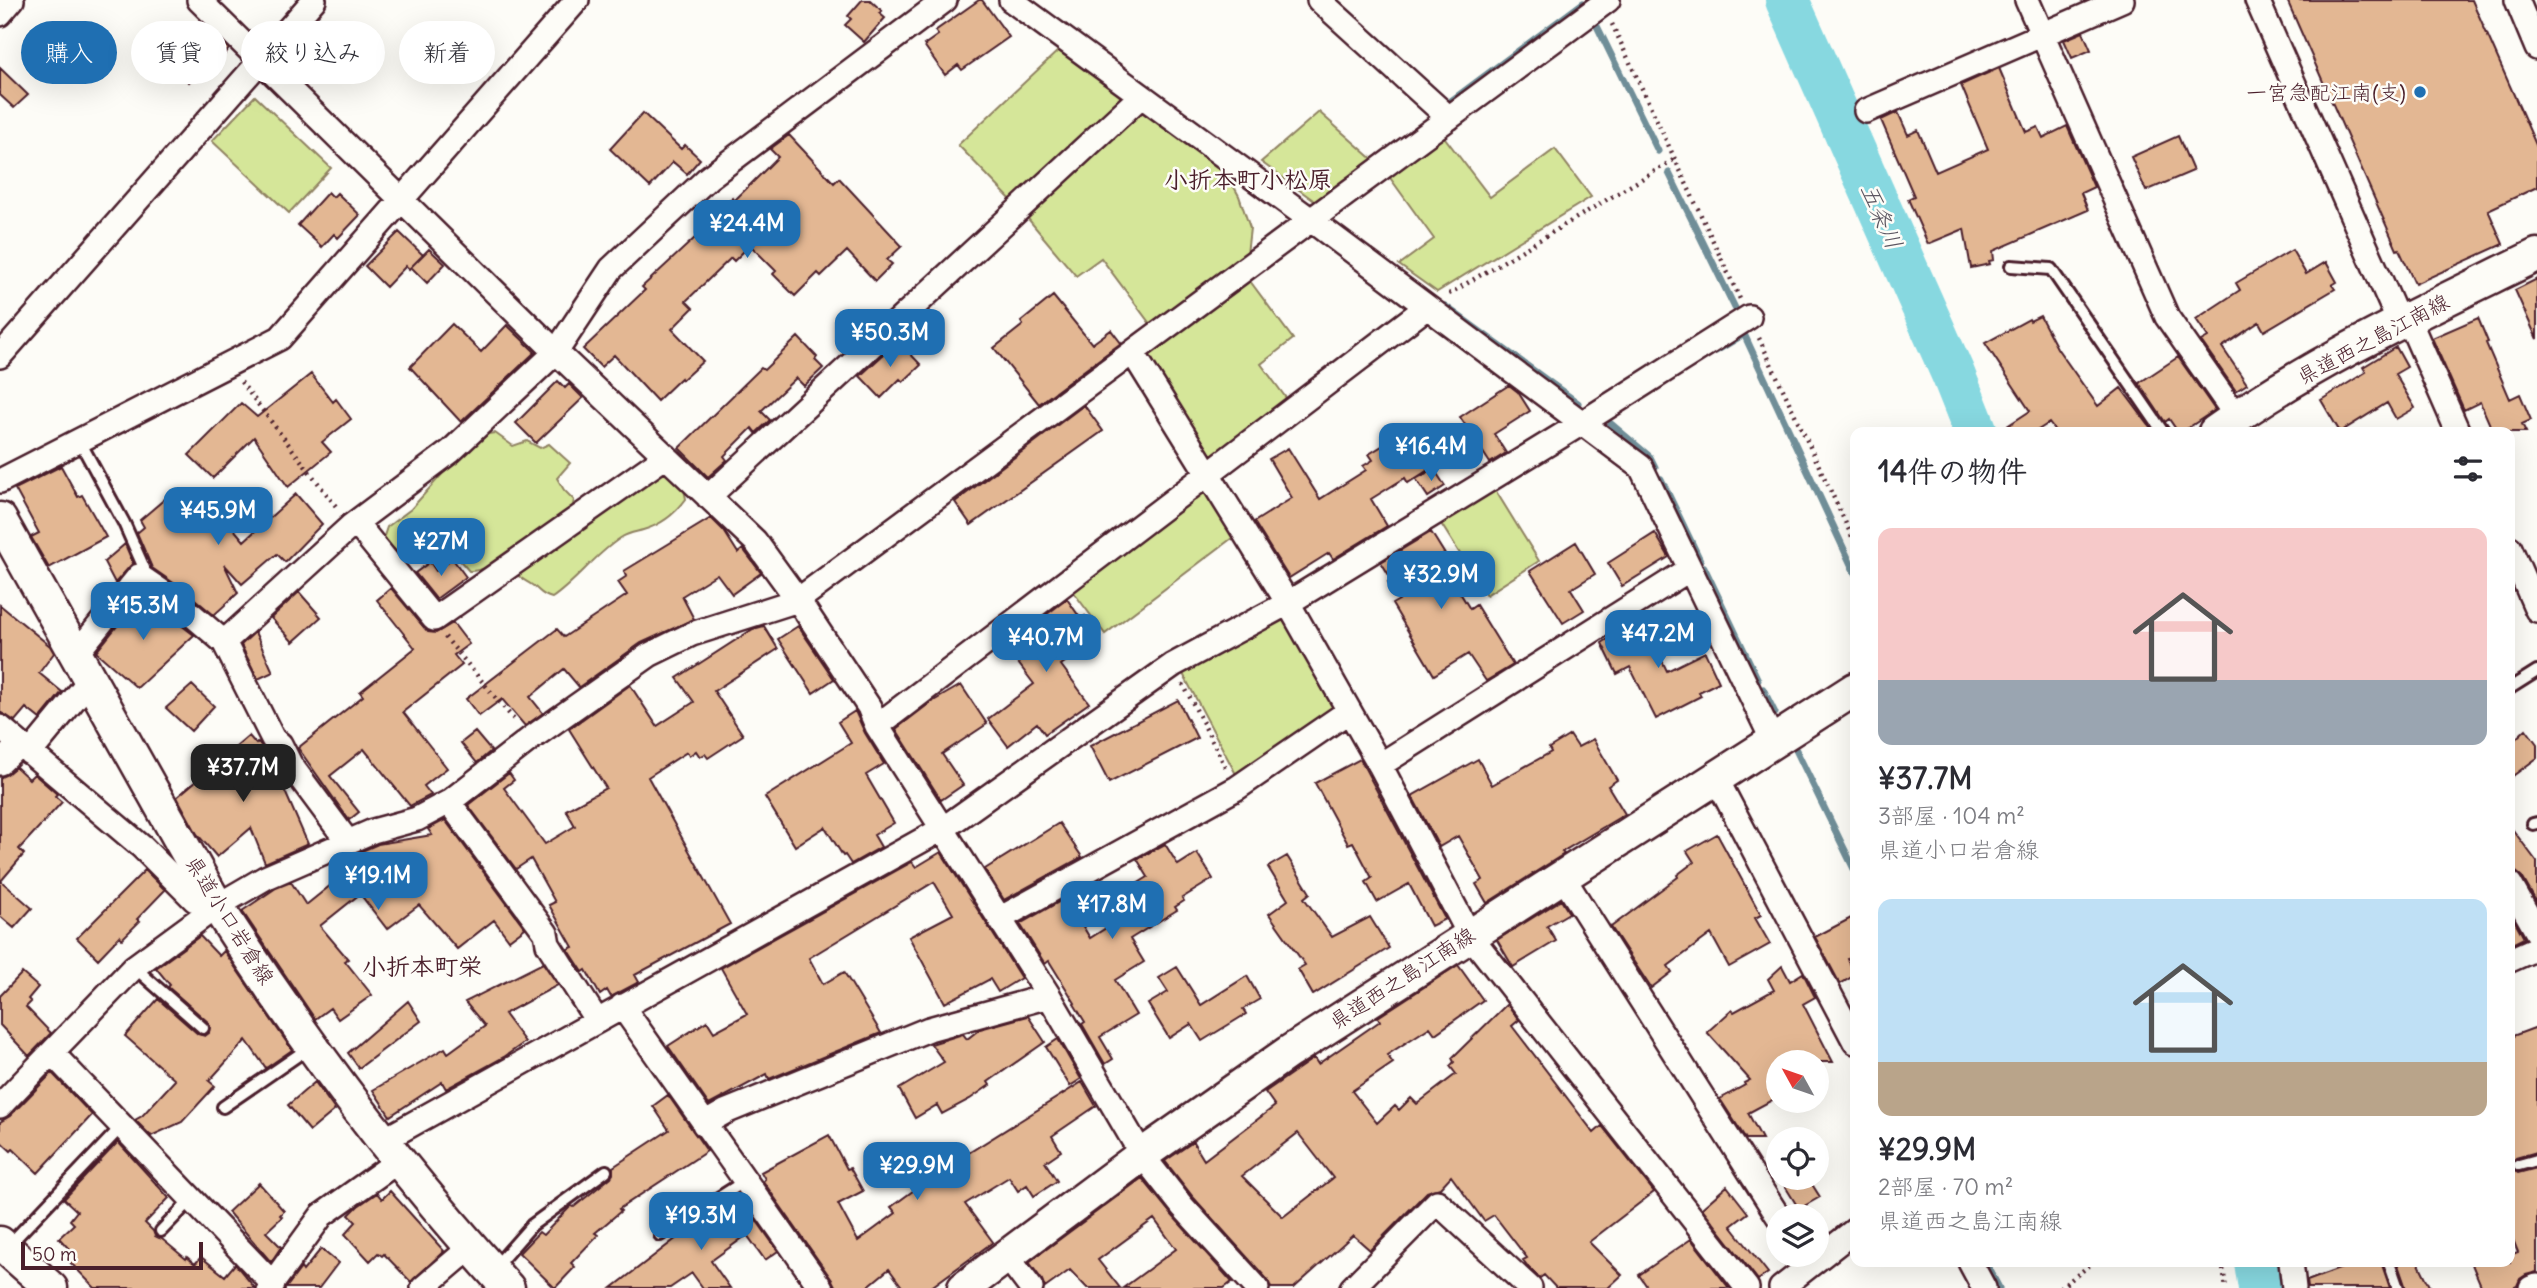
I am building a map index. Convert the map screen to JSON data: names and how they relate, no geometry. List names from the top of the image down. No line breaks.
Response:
{"streets":{"main road":["県道西之島江南線","県道小口岩倉線"]},"districts":["小折本町小松原","小折本町栄"],"water":["五条川"],"places":["一宮急配江南(支)"],"scale_bar":"50 m","north":"top left","page":{"chip":["購入","賃貸","絞り込み","新着"],"price":["¥24.4M","¥50.3M","¥16.4M","¥45.9M","¥27M","¥32.9M","¥15.3M","¥47.2M","¥40.7M","¥37.7M","¥19.1M","¥17.8M","¥29.9M","¥19.3M"],"heading":"14件の物件","list":[{"name":"¥37.7M","note":"3部屋 · 104 m² · 県道小口岩倉線"},{"name":"¥29.9M","note":"2部屋 · 70 m² · 県道西之島江南線"}],"scale":"50 m"}}
